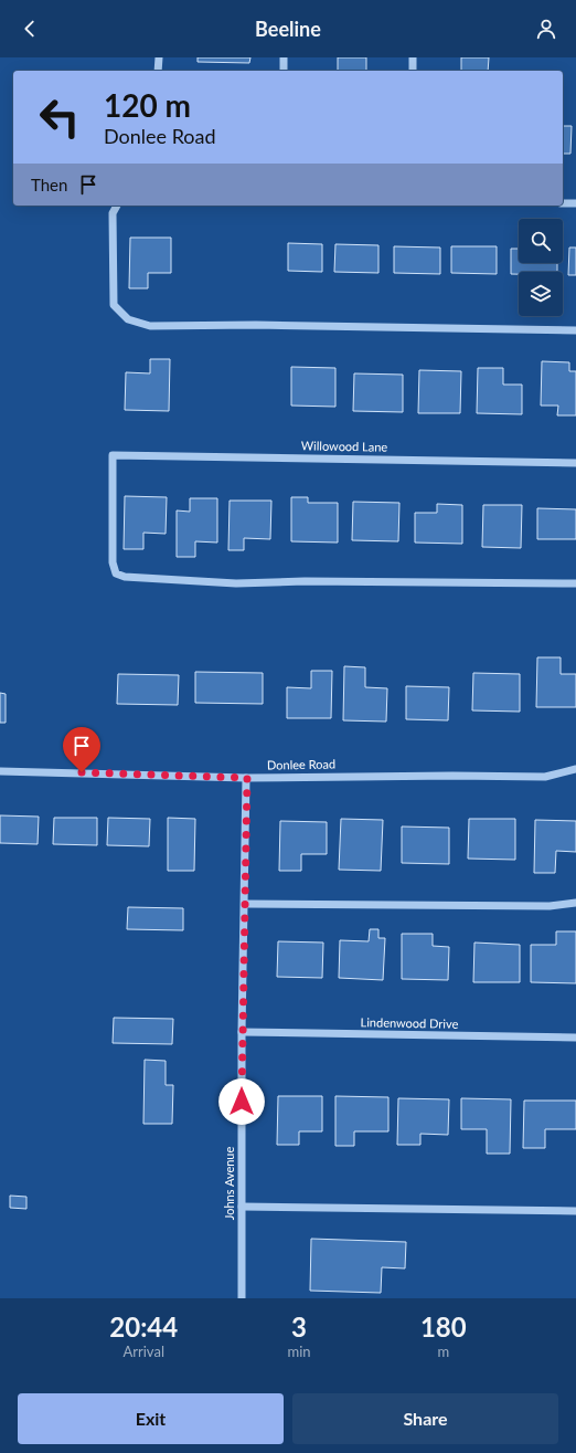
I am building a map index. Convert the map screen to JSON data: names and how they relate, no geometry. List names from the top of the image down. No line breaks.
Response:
{"streets":{"street":["Willowood Lane","Donlee Road","Lindenwood Drive","Johns Avenue"]},"crossings":[["Donlee Road","Johns Avenue"],["Lindenwood Drive","Johns Avenue"]],"page":{"header":"Beeline","turn":["120 m","Donlee Road"],"then":"Then","eta":["20:44","Arrival","3","min","180","m"],"buttons":["Exit","Share"]}}
